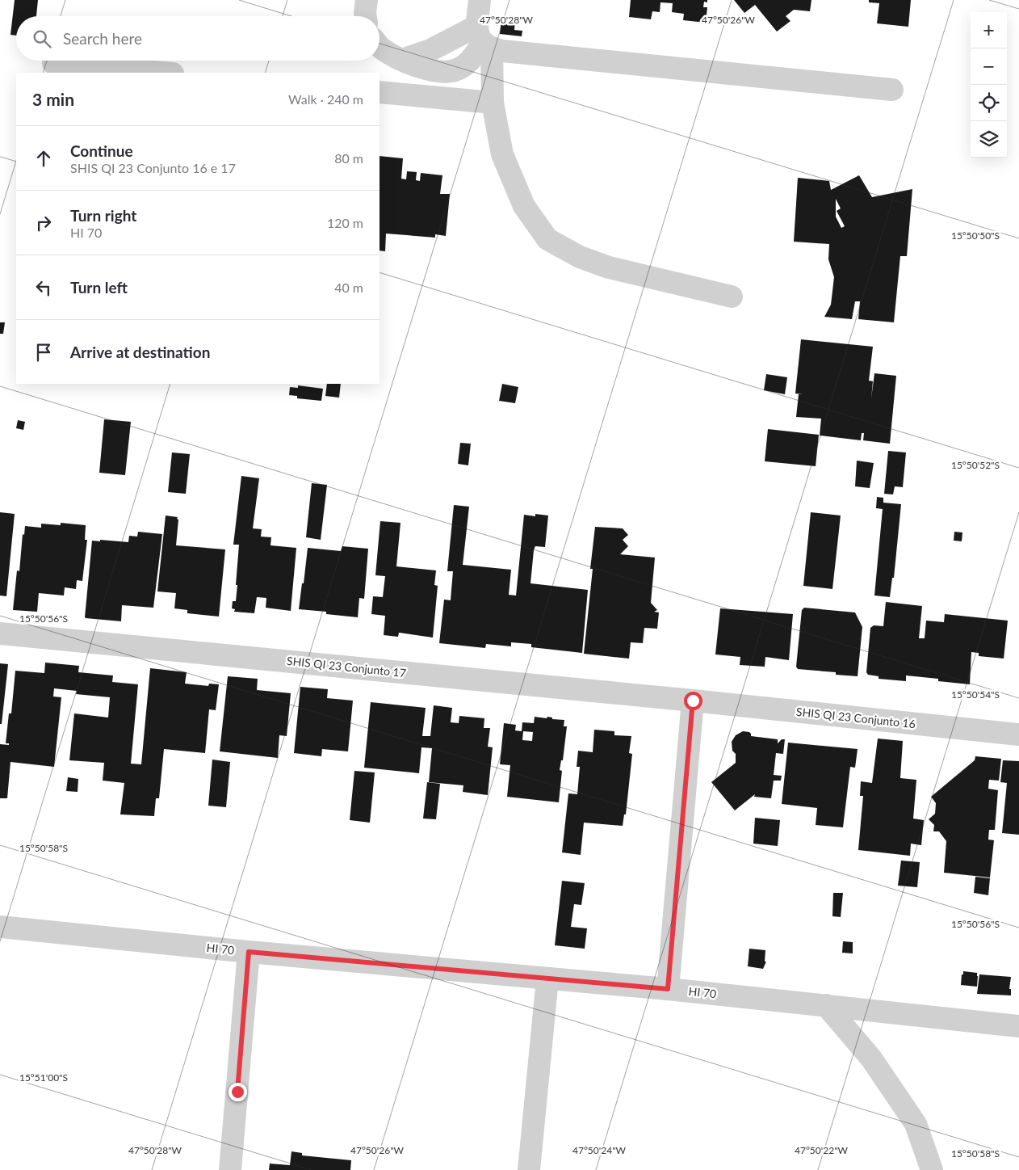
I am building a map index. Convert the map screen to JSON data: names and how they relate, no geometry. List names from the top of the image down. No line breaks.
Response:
{"streets":{"street":["SHIS QI 23 Conjunto 17","SHIS QI 23 Conjunto 16","HI 70"]},"crossings":[["SHIS QI 23 Conjunto 17","SHIS QI 23 Conjunto 16"]],"page":{"map_buttons":["+","−"],"search":"Search here","heading":["3 min","Walk · 240 m"],"list":[["Continue","SHIS QI 23 Conjunto 16 e 17","80 m"],["Turn right","HI 70","120 m"],["Turn left","40 m"],"Arrive at destination"]},"coordinates":["47°50'28\"W","47°50'26\"W","15°50'50\"S","15°50'52\"S","15°50'56\"S","15°50'54\"S","15°50'58\"S","15°51'00\"S","47°50'24\"W","47°50'22\"W"]}
